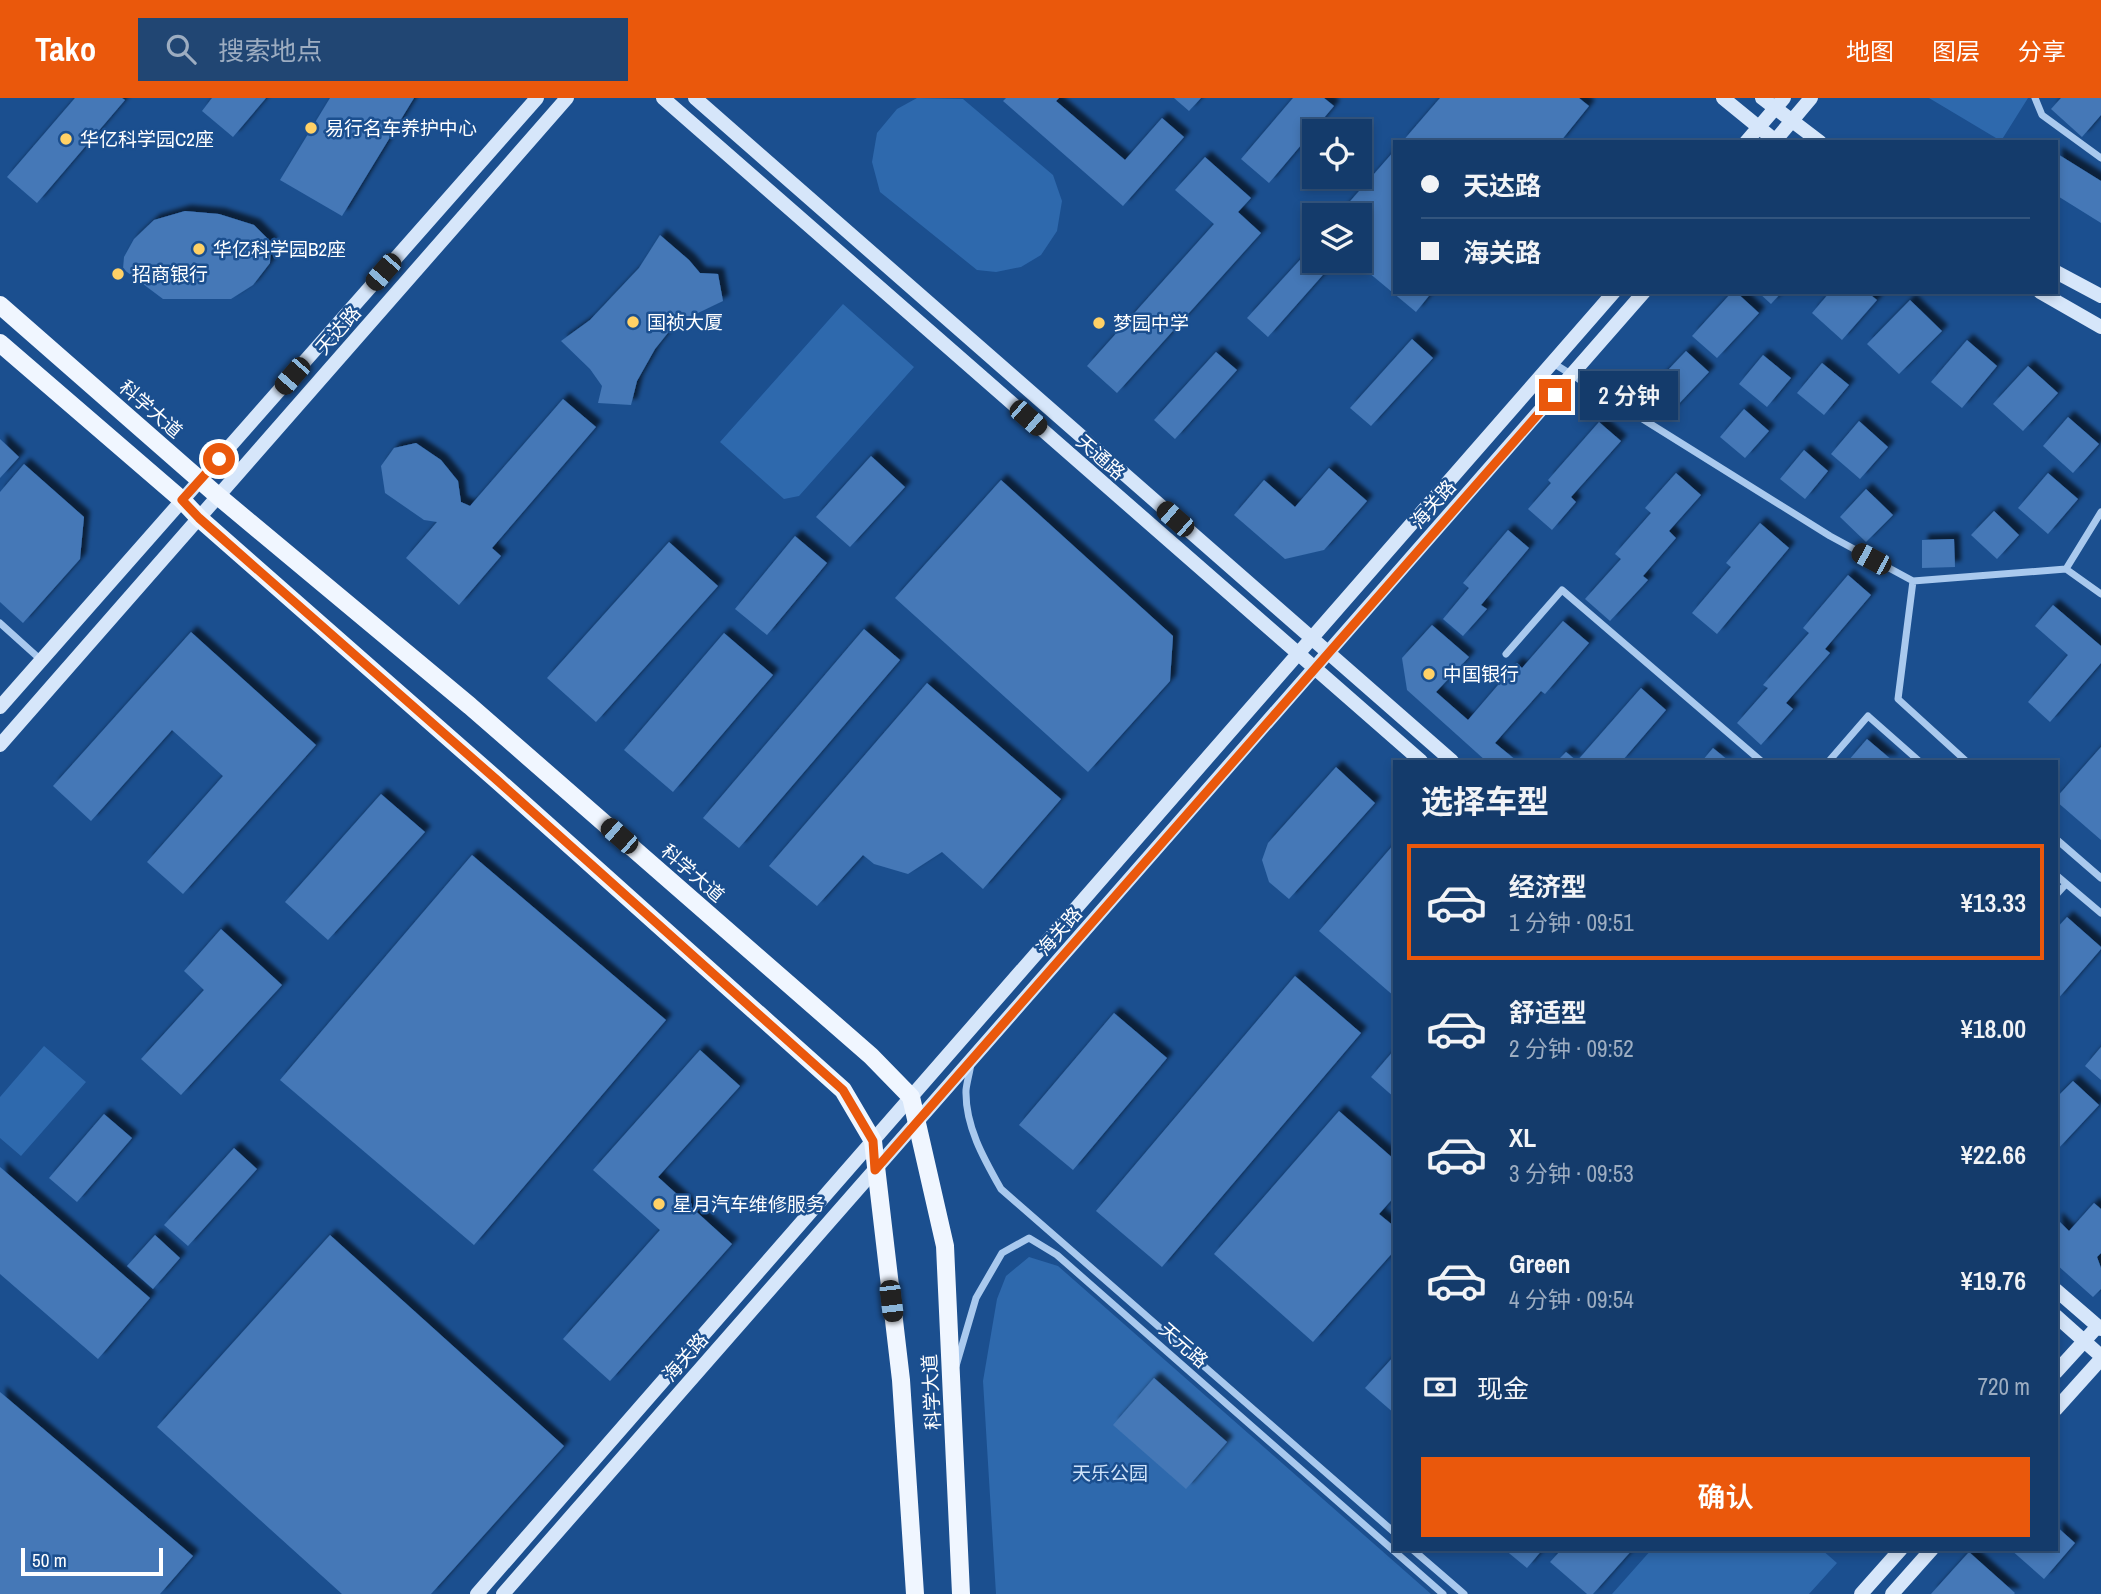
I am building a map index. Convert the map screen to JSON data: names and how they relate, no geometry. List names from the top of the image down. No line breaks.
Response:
{"streets":{"main road":["科学大道"],"street":["天达路","天通路","海关路","天元路"]},"crossings":[["天达路","科学大道"],["科学大道","海关路"],["科学大道","天元路"],["天通路","海关路"],["海关路","天元路"]],"parks":["天乐公园"],"places":["易行名车养护中心","华亿科学园C2座","华亿科学园B2座","招商银行","国祯大厦","梦园中学","中国银行","星月汽车维修服务"],"scale_bar":"50 m","page":{"header":"Tako","search":"搜索地点","nav":["地图","图层","分享"],"banner":["天达路","海关路"],"bubble":"2 分钟","heading":"选择车型","list":[{"name":"经济型","note":"1 分钟 · 09:51","value":"¥13.33"},{"name":"舒适型","note":"2 分钟 · 09:52","value":"¥18.00"},{"name":"XL","note":"3 分钟 · 09:53","value":"¥22.66"},{"name":"Green","note":"4 分钟 · 09:54","value":"¥19.76"}],"pay":["现金","720 m"],"buttons":"确认","scale":"50 m"}}
